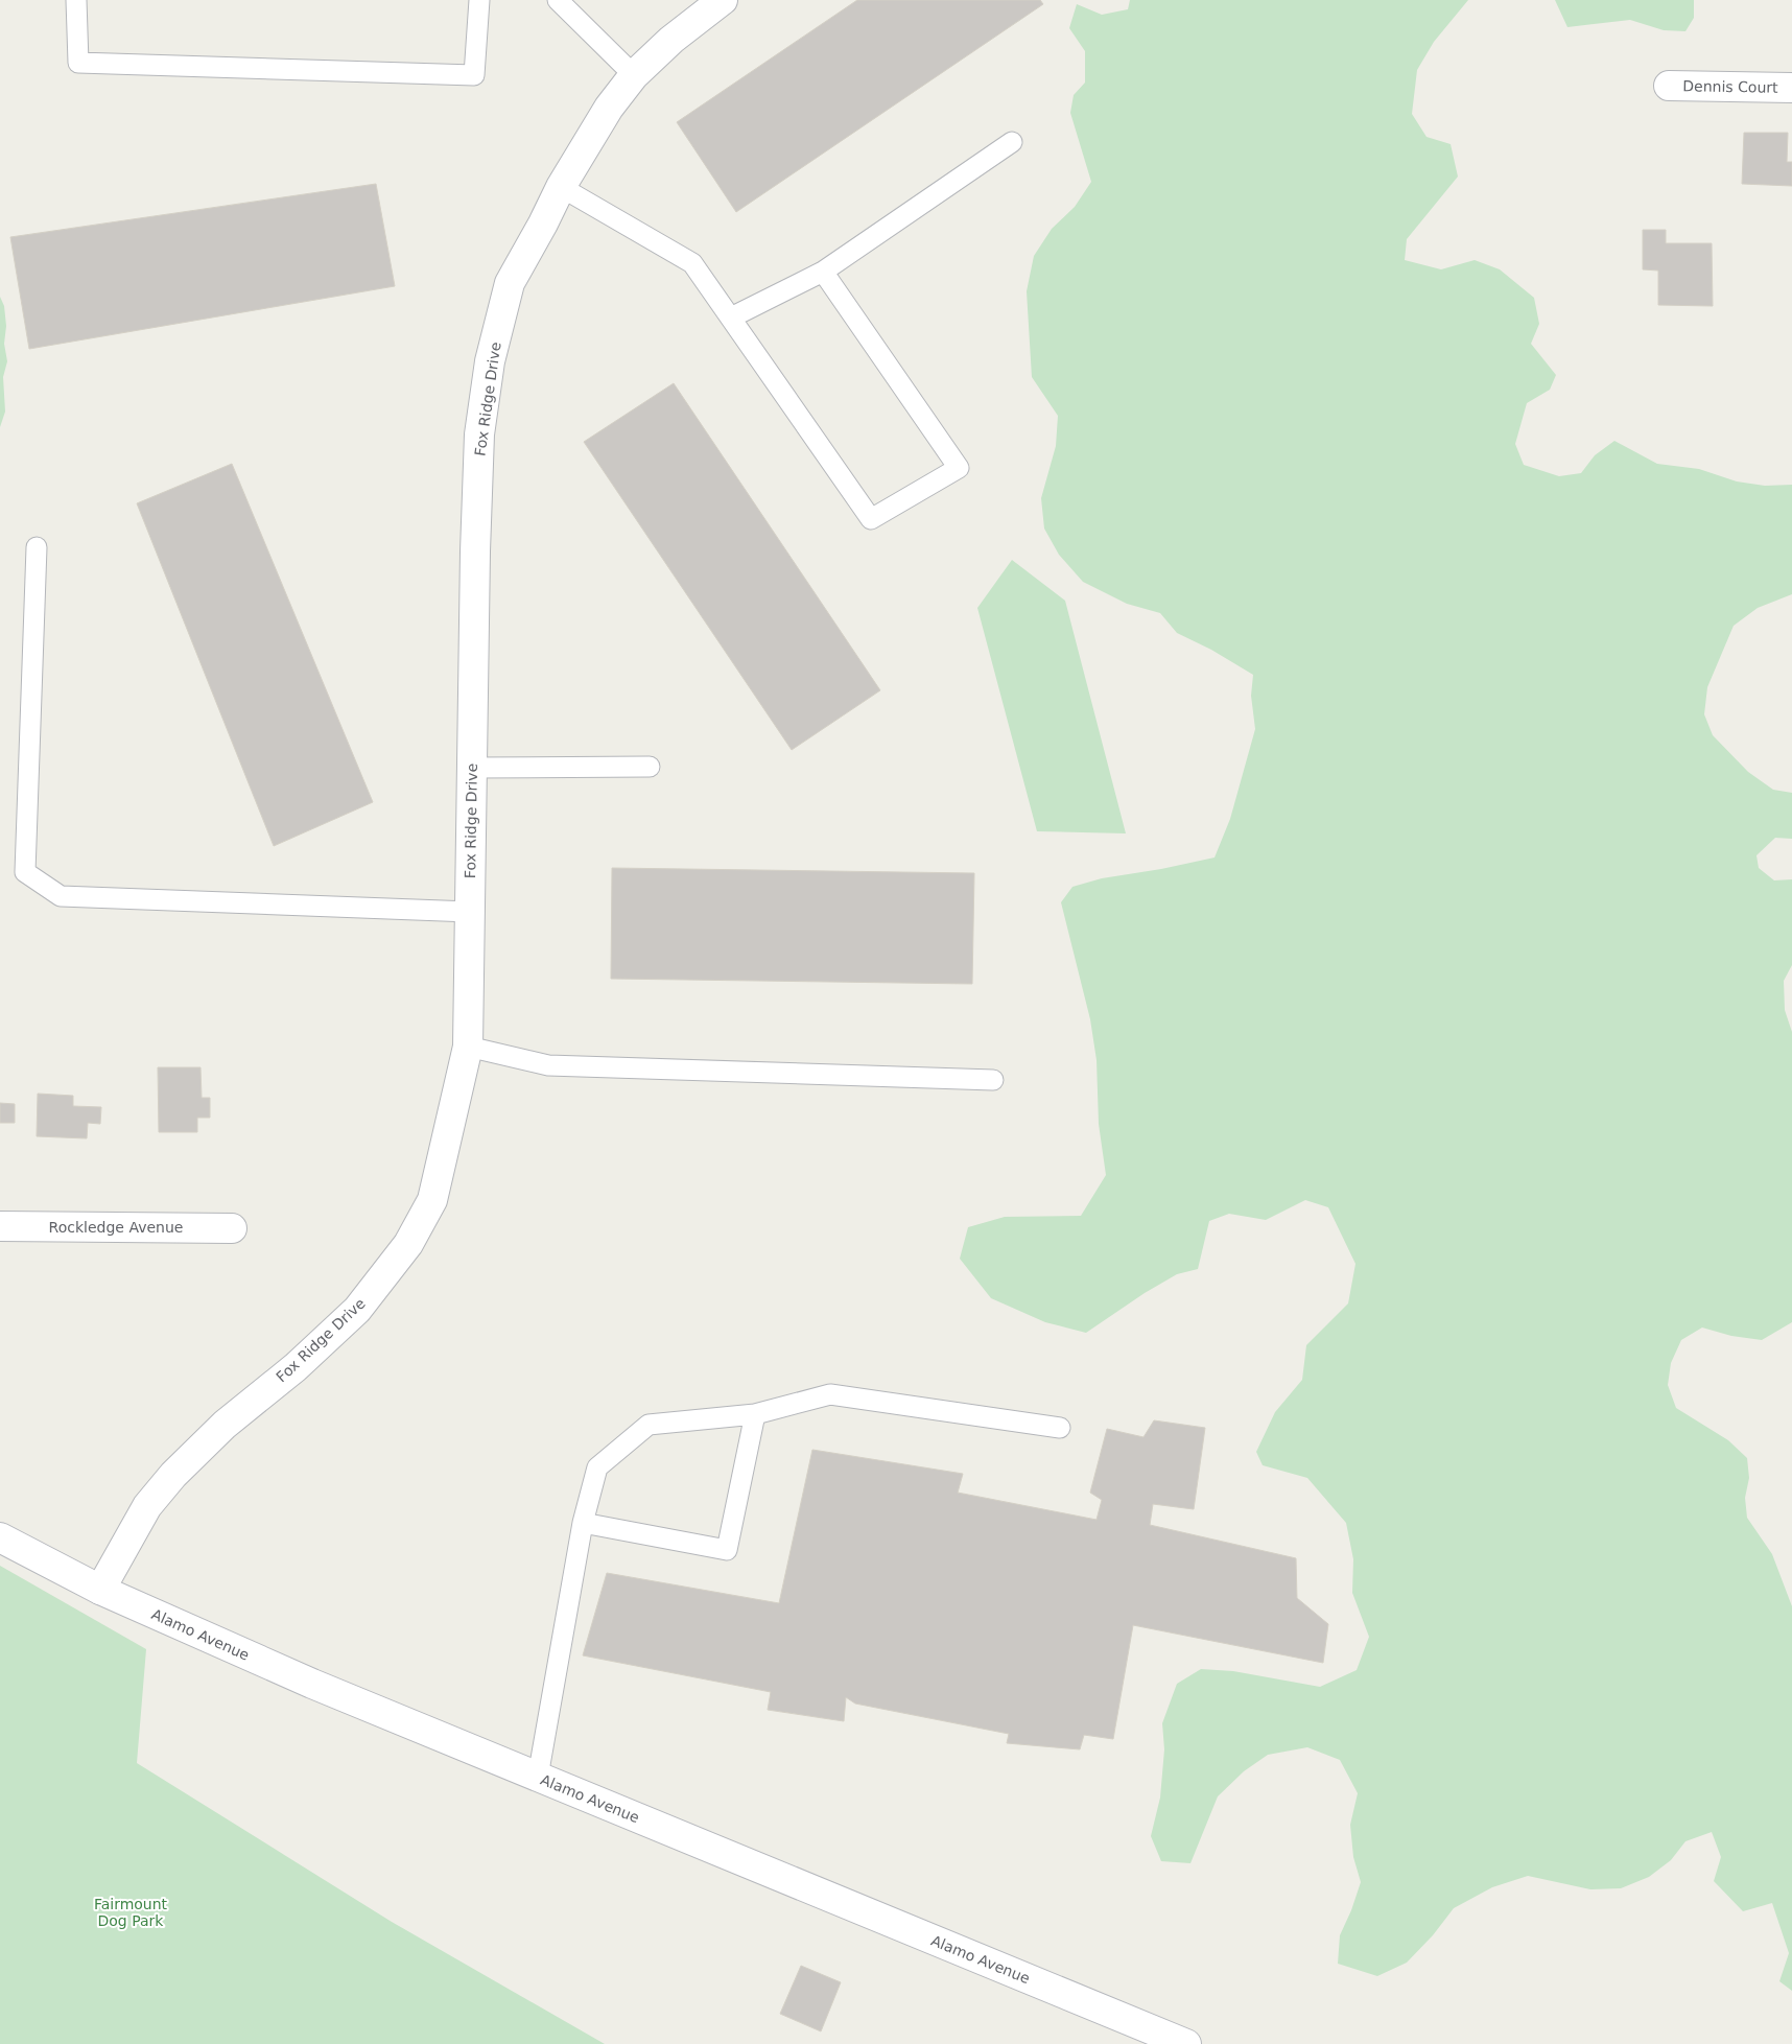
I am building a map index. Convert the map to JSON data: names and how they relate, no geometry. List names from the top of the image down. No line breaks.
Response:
{"streets":{"street":["Dennis Court","Fox Ridge Drive","Rockledge Avenue","Alamo Avenue"]},"crossings":[["Fox Ridge Drive","Alamo Avenue"]],"parks":["Fairmount Dog Park"]}
